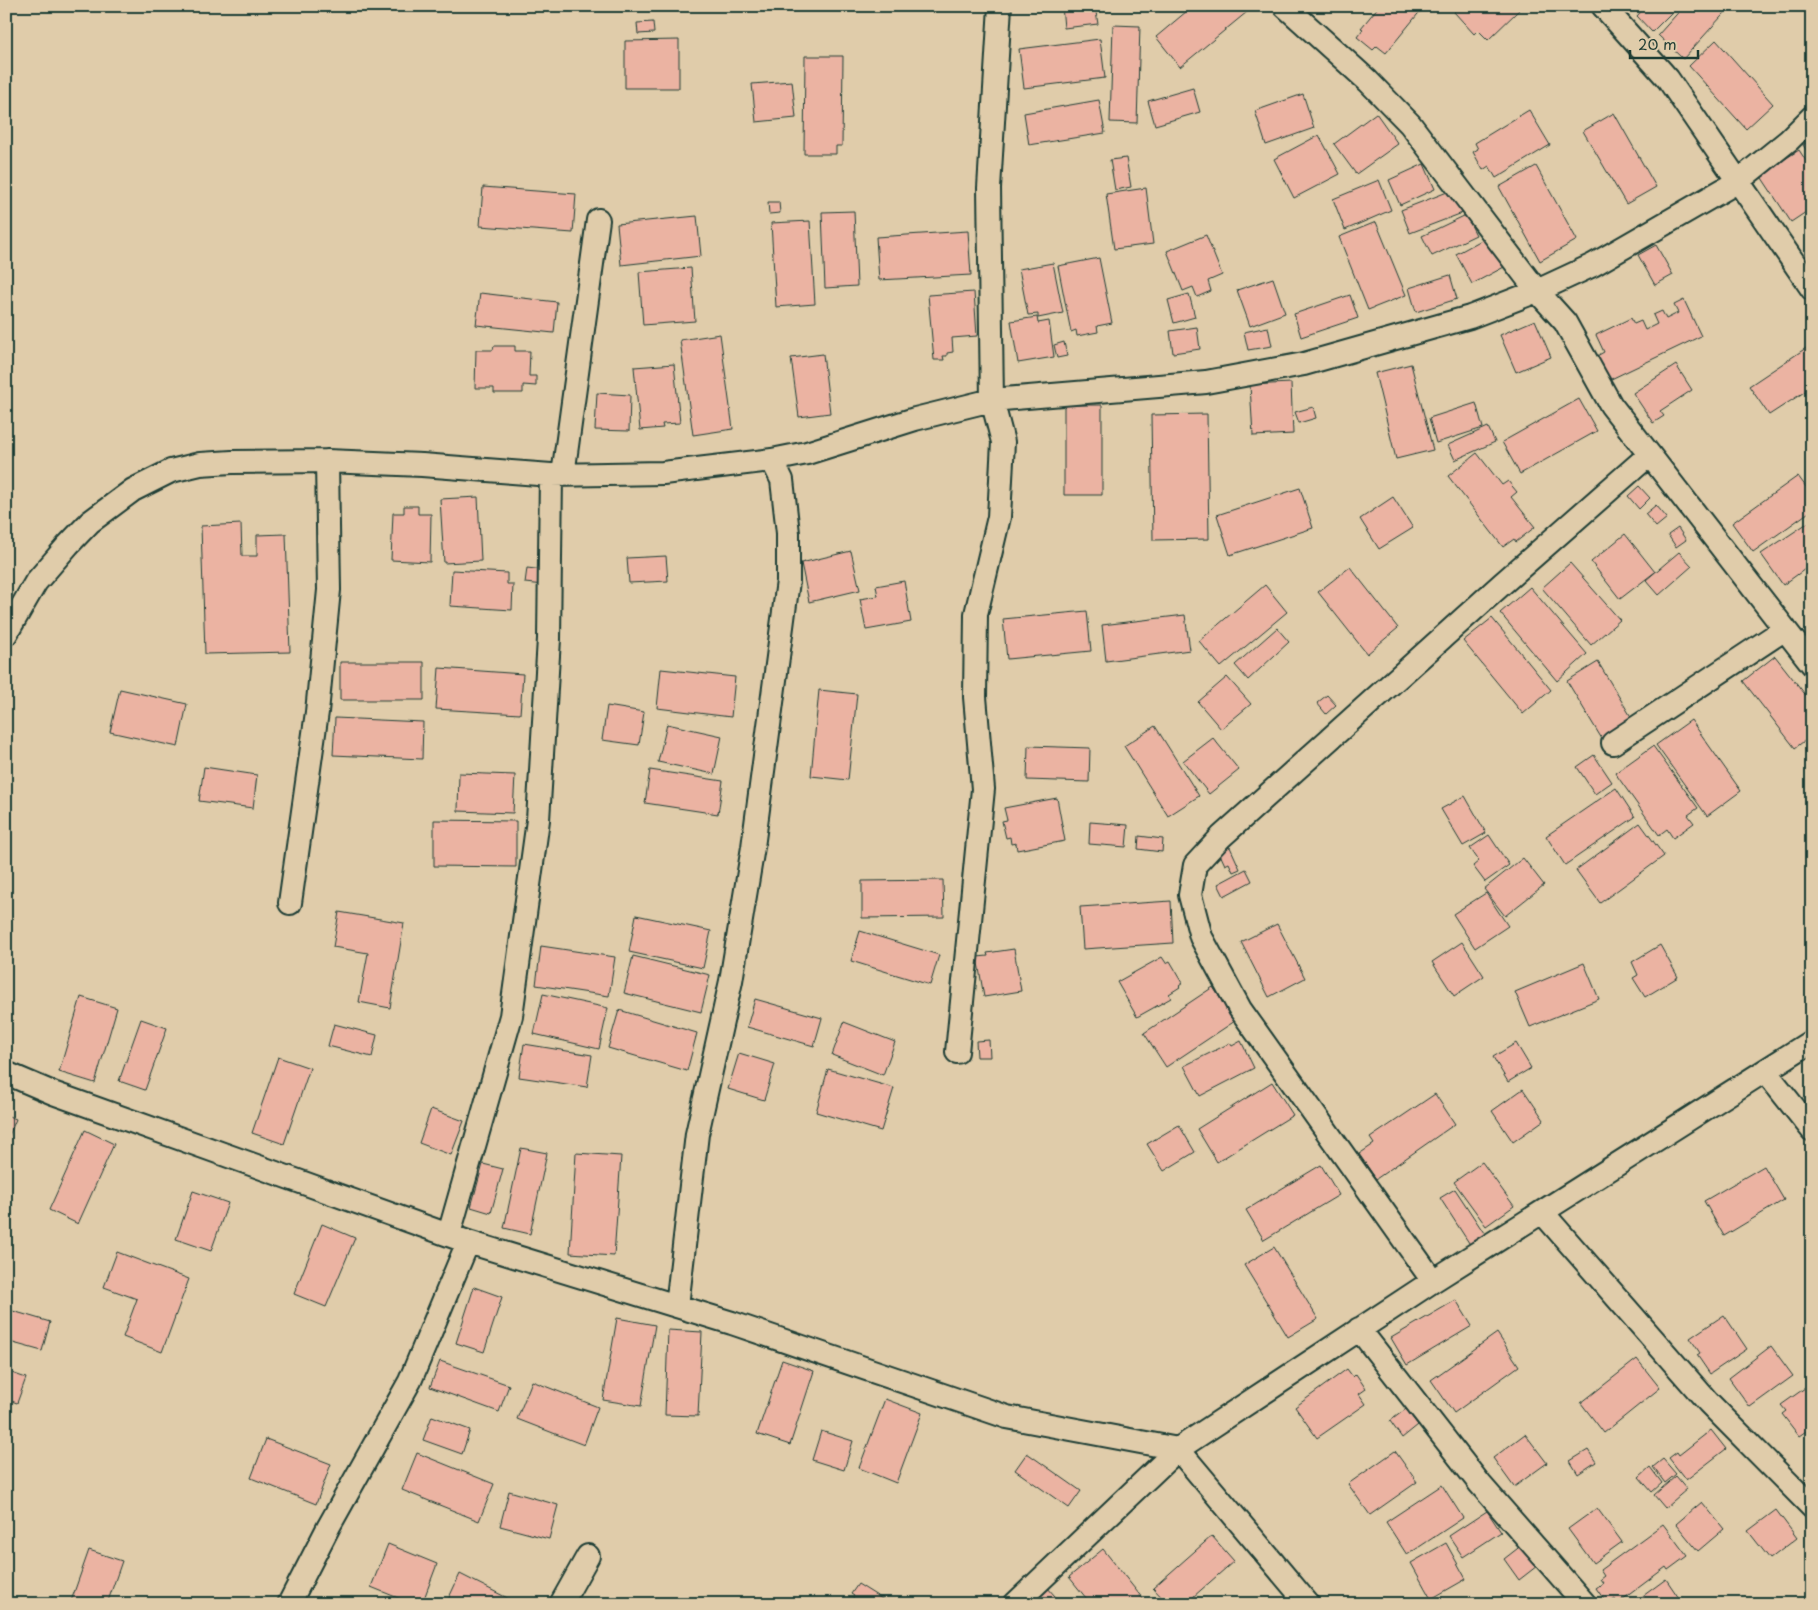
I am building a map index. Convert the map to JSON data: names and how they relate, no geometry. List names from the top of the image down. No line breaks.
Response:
{"scale_bar":"20 m"}
